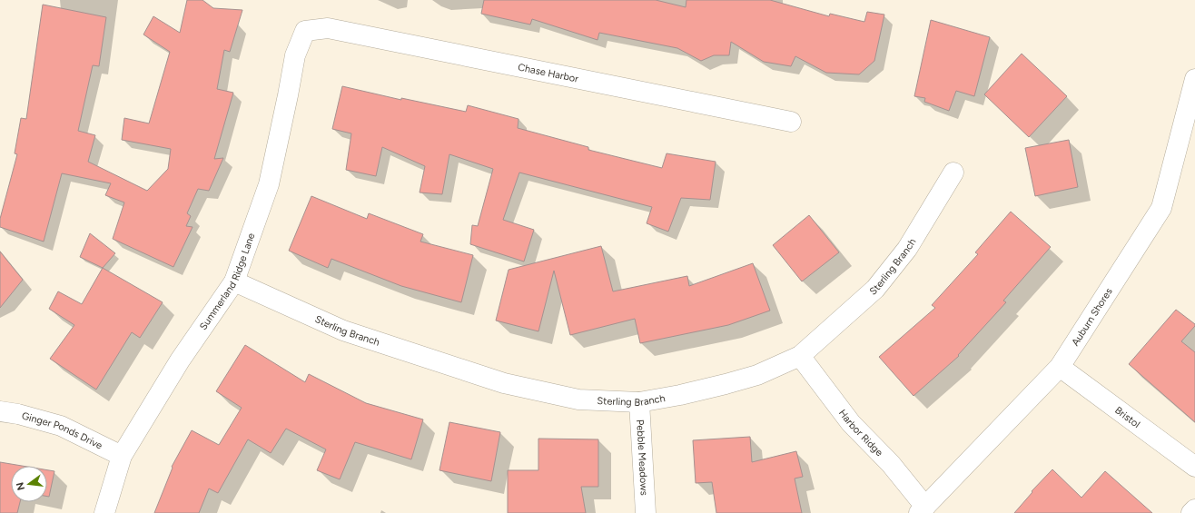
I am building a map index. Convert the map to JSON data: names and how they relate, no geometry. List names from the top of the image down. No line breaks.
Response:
{"streets":{"street":["Chase Harbor","Sterling Branch","Summerland Ridge Lane","Auburn Shores","Bristol","Ginger Ponds Drive","Harbor Ridge","Pebble Meadows"]},"crossings":[["Chase Harbor","Summerland Ridge Lane"],["Sterling Branch","Summerland Ridge Lane"],["Sterling Branch","Harbor Ridge"],["Sterling Branch","Pebble Meadows"],["Summerland Ridge Lane","Ginger Ponds Drive"],["Auburn Shores","Bristol"],["Auburn Shores","Harbor Ridge"]],"north":"left"}
